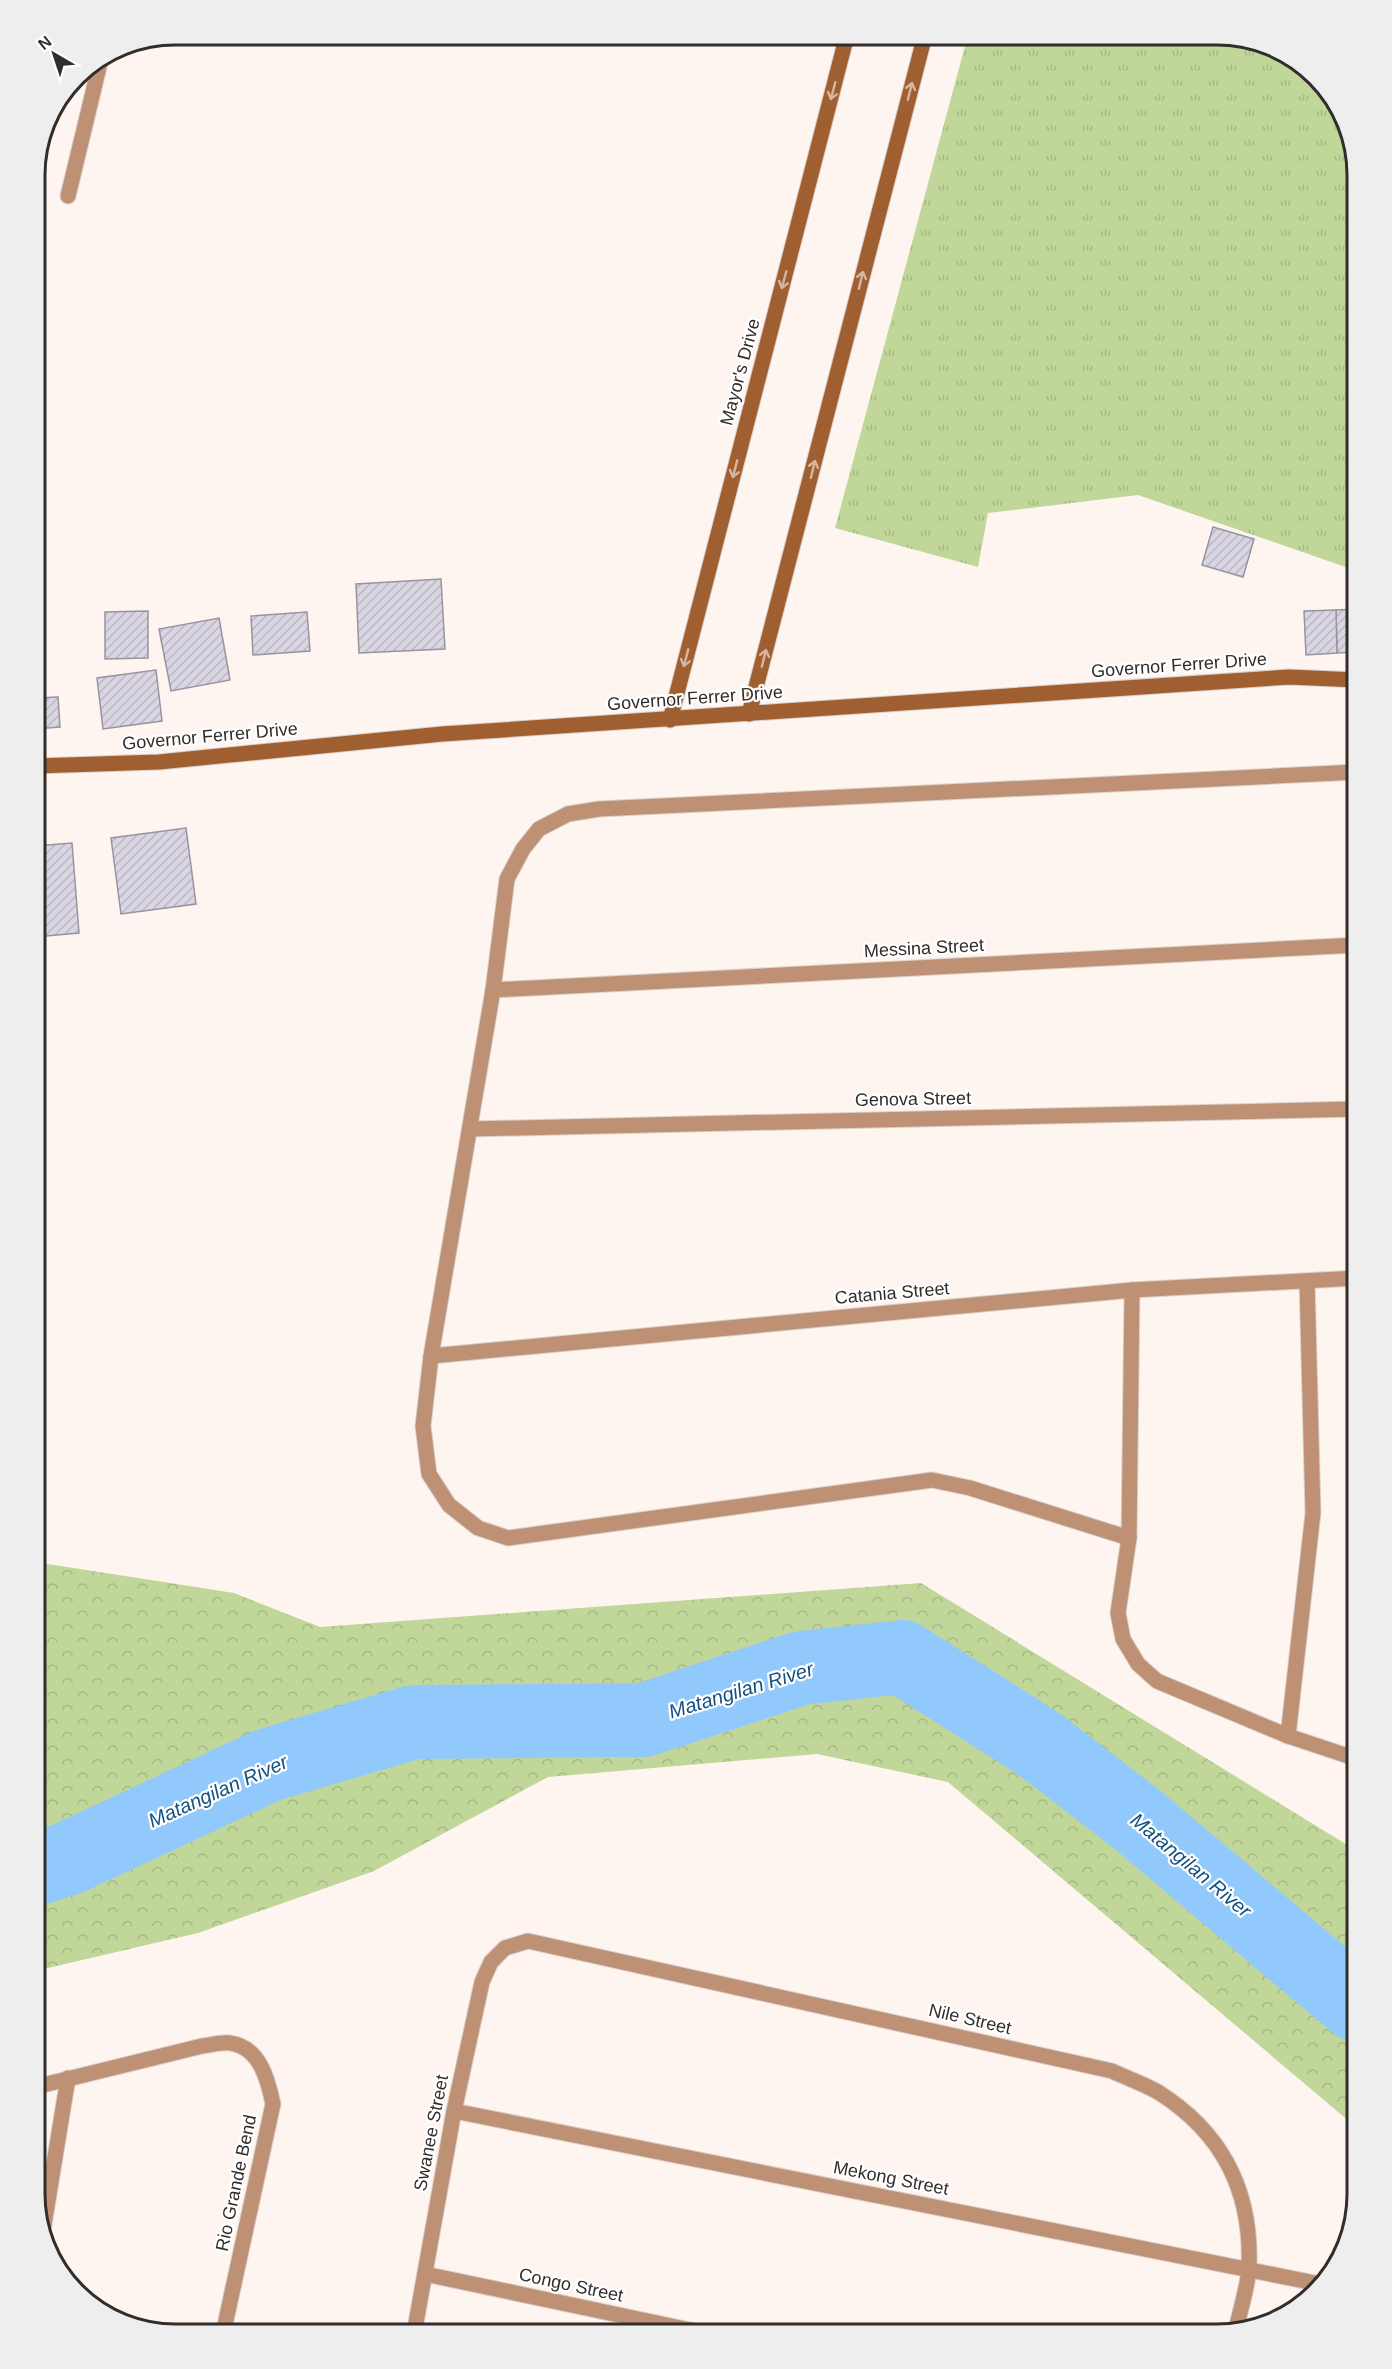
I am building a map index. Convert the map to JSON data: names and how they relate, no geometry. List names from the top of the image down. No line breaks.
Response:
{"streets":{"street":["Mayor's Drive","Governor Ferrer Drive","Messina Street","Genova Street","Catania Street","Nile Street","Swanee Street","Mekong Street","Rio Grande Bend","Congo Street"]},"crossings":[["Mayor's Drive","Governor Ferrer Drive"],["Nile Street","Swanee Street"],["Nile Street","Mekong Street"],["Swanee Street","Mekong Street"],["Swanee Street","Congo Street"]],"water":["Matangilan River"],"north":"top left"}
